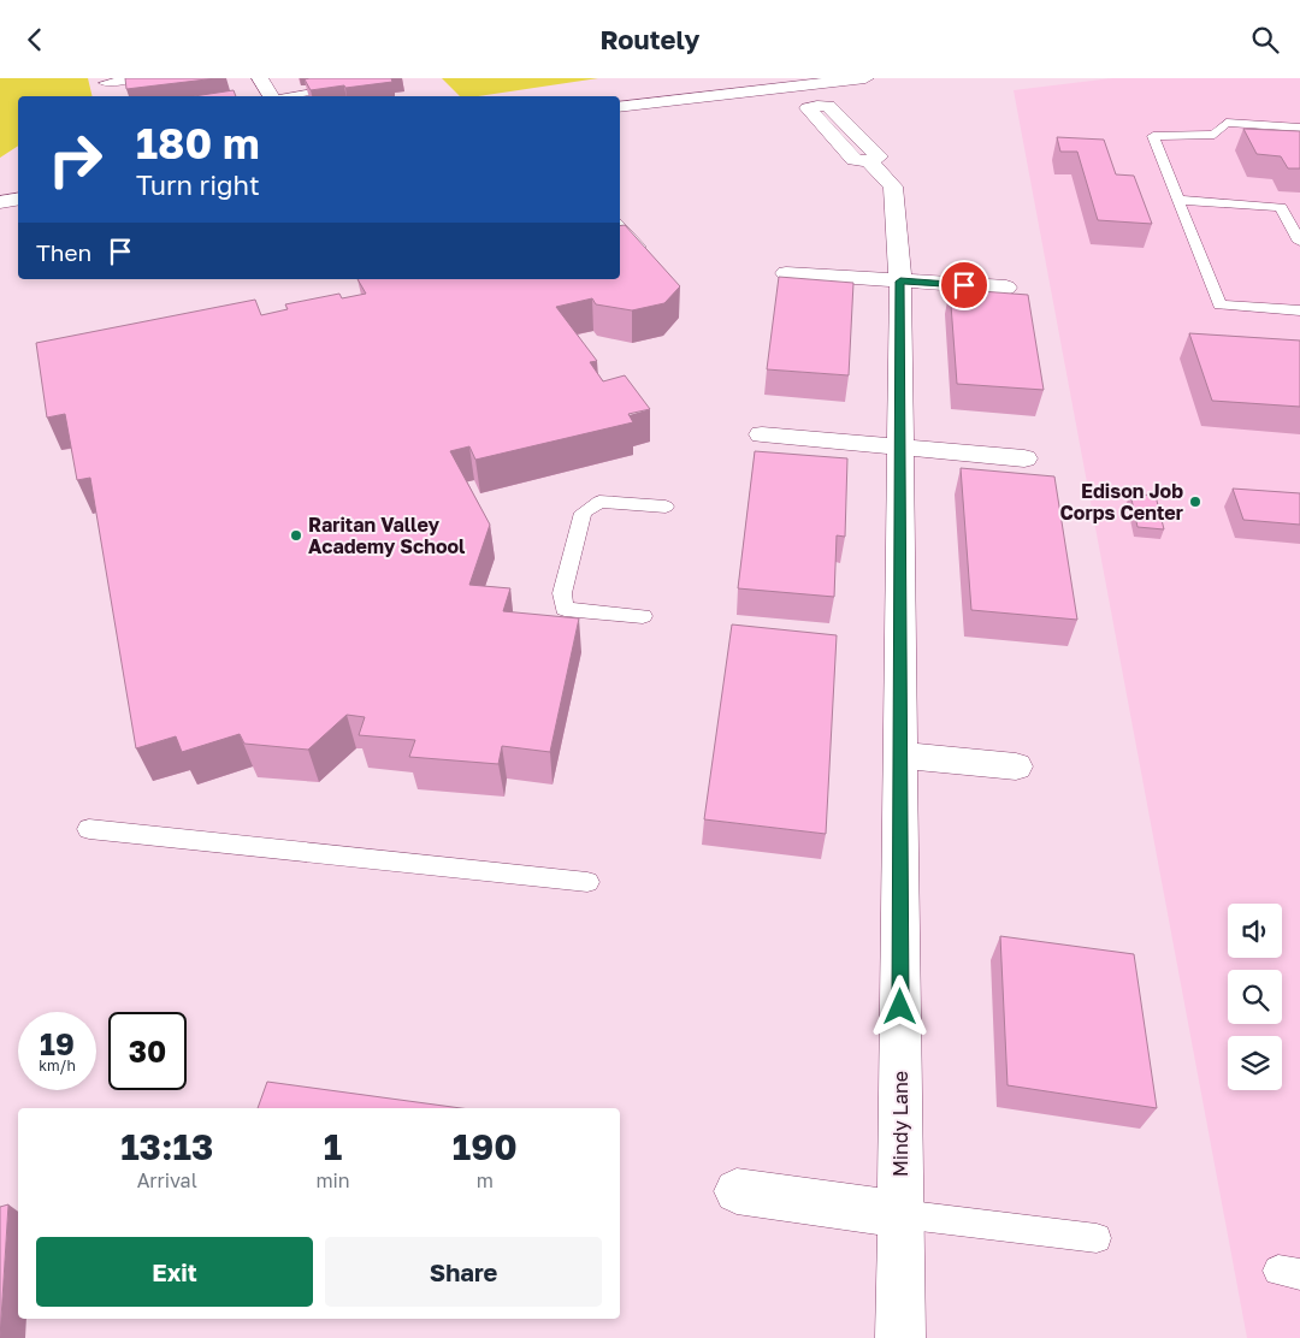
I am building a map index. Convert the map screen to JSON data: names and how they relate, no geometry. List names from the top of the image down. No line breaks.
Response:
{"streets":{"street":["Mindy Lane"]},"places":["Edison Job Corps Center","Raritan Valley Academy School"],"page":{"header":"Routely","turn":["180 m","Turn right"],"then":"Then","speed":"19 km/h","limit":"30","eta":["13:13","Arrival","1","min","190","m"],"buttons":["Exit","Share"]}}
